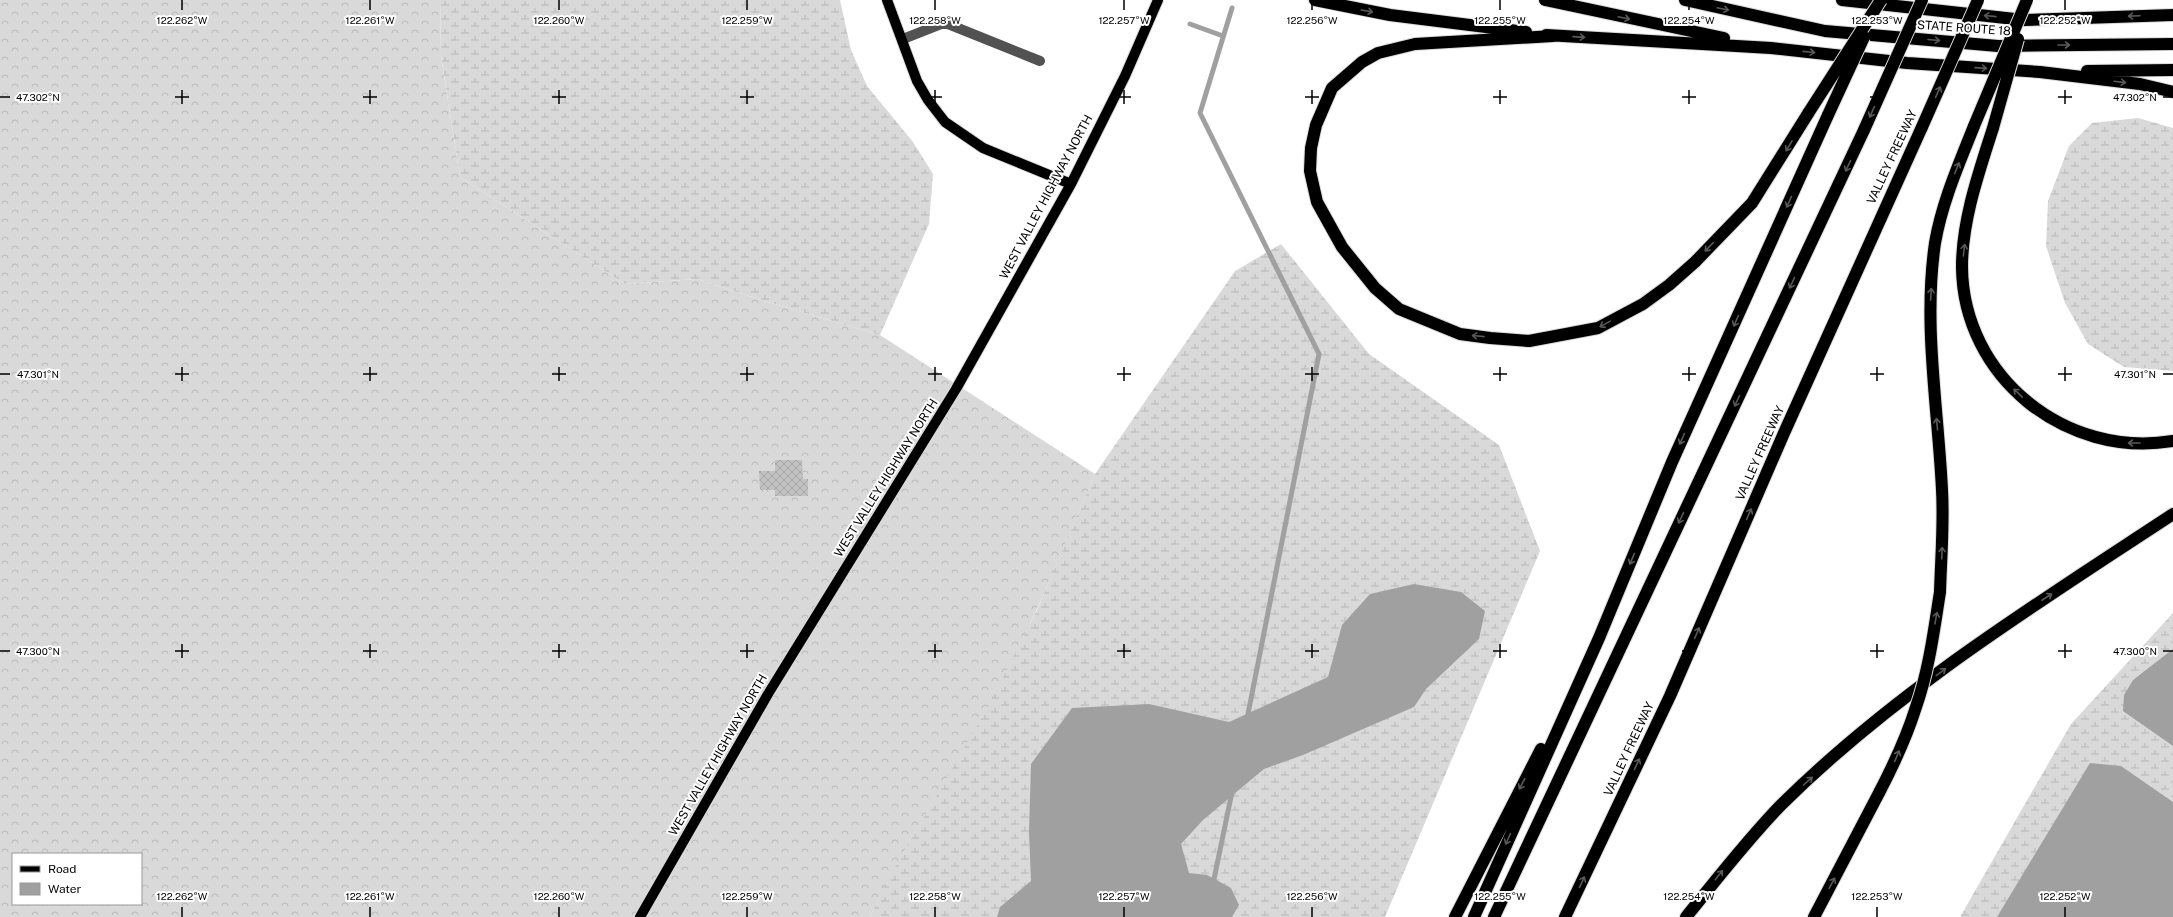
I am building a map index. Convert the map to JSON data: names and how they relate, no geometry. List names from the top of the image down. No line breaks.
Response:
{"streets":{"highway":["STATE ROUTE 18","VALLEY FREEWAY"],"main road":["WEST VALLEY HIGHWAY NORTH"]},"legend":["Road","Water"],"coordinates":["122.262°W","122.261°W","122.260°W","122.259°W","122.258°W","122.257°W","122.256°W","122.255°W","122.254°W","122.253°W","122.252°W","47.302°N","47.301°N","47.300°N"]}
